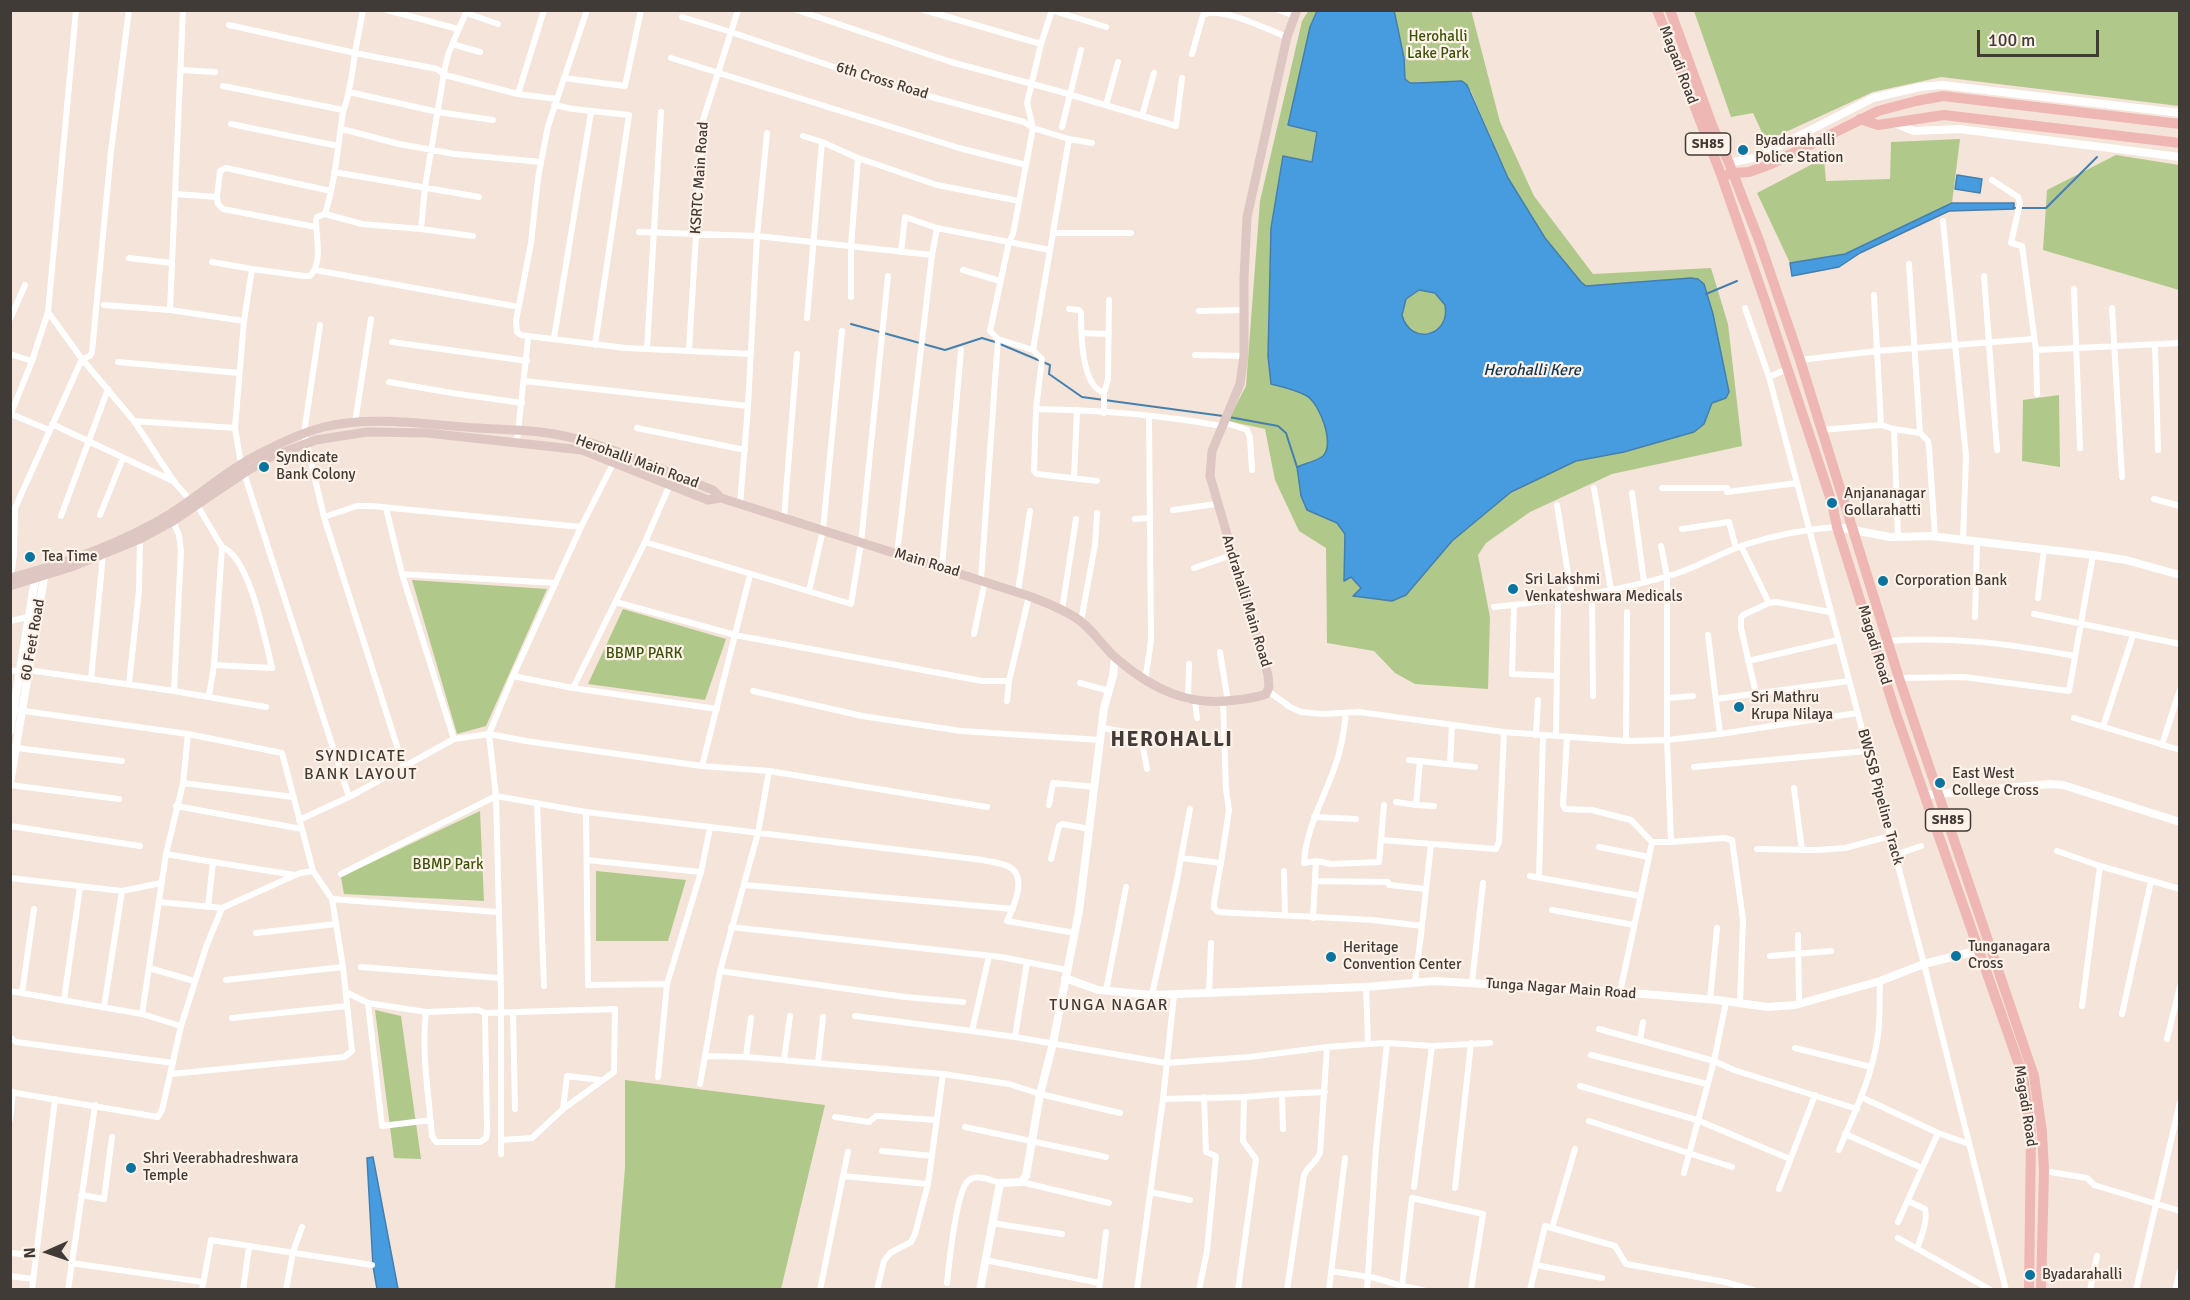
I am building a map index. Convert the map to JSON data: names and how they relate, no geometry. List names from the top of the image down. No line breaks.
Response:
{"streets":{"main road":["Magadi Road","SH85","Herohalli Main Road","Main Road","Andrahalli Main Road"],"street":["6th Cross Road","KSRTC Main Road","60 Feet Road","BWSSB Pipeline Track","Tunga Nagar Main Road"]},"crossings":[["Magadi Road","Tunga Nagar Main Road"],["6th Cross Road","KSRTC Main Road"],["Herohalli Main Road","Main Road"],["Herohalli Main Road","60 Feet Road"],["BWSSB Pipeline Track","Tunga Nagar Main Road"]],"districts":["HEROHALLI","SYNDICATE BANK LAYOUT","TUNGA NAGAR"],"water":["Herohalli Kere"],"parks":["Herohalli Lake Park","BBMP PARK","BBMP Park"],"places":["Byadarahalli Police Station","Syndicate Bank Colony","Anjananagar Gollarahatti","Tea Time","Corporation Bank","Sri Lakshmi Venkateshwara Medicals","Sri Mathru Krupa Nilaya","East West College Cross","Tunganagara Cross","Heritage Convention Center","Shri Veerabhadreshwara Temple","Byadarahalli"],"scale_bar":"100 m","north":"left"}
